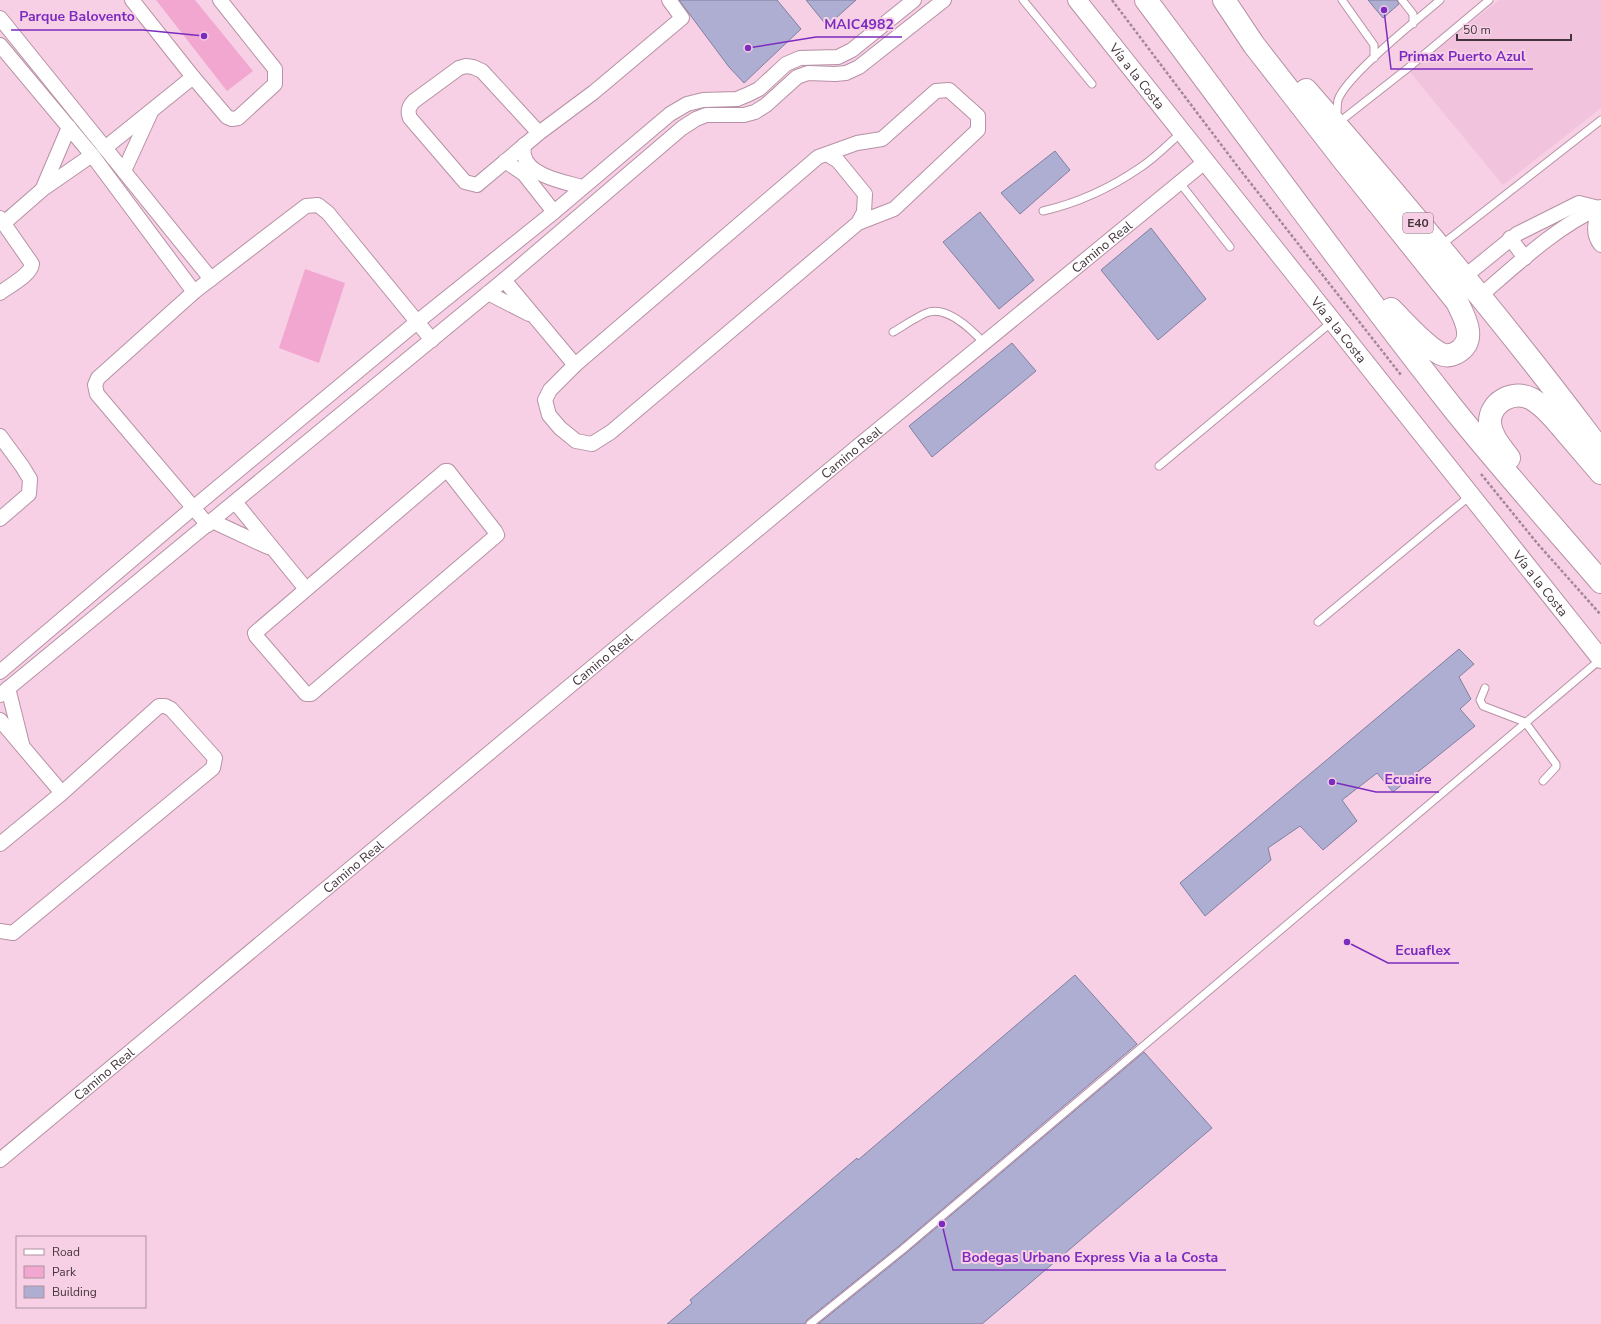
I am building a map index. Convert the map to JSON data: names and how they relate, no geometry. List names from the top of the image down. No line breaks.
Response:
{"streets":{"highway":["E40"],"street":["Vía a la Costa","Camino Real"]},"crossings":[["Vía a la Costa","Camino Real"]],"places":["Primax Puerto Azul","Parque Balovento","MAIC4982","Ecuaire","Ecuaflex","Bodegas Urbano Express Via a la Costa"],"legend":["Road","Park","Building"],"scale_bar":"50 m"}
